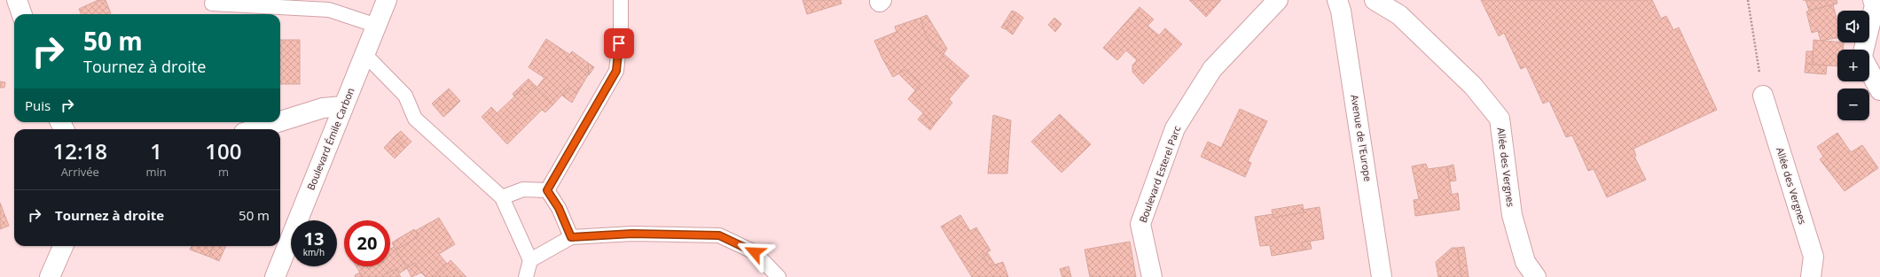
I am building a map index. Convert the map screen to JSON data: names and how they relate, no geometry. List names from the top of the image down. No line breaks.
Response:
{"streets":{"street":["Avenue de l'Europe","Boulevard Émile Carbon","Allée des Vergnes","Boulevard Esterel Parc"]},"page":{"map_buttons":["+","−"],"turn":["50 m","Tournez à droite"],"then":"Puis","eta":["12:18","Arrivée","1","min","100","m"],"list":[{"name":"Tournez à droite","value":"50 m"}],"speed":"13 km/h","limit":"20"}}
